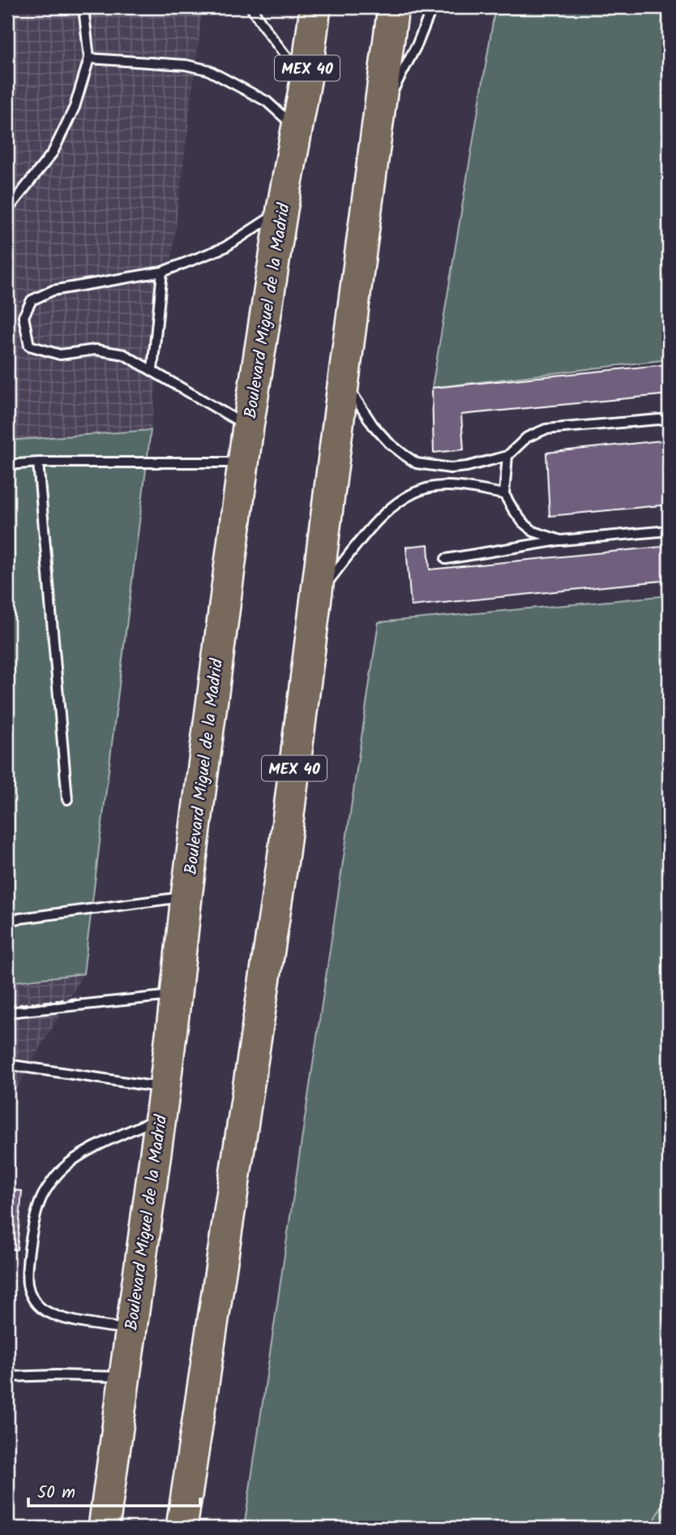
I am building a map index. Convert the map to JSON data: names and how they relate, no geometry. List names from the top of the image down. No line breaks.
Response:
{"streets":{"highway":["MEX 40","Boulevard Miguel de la Madrid"]},"scale_bar":"50 m"}
